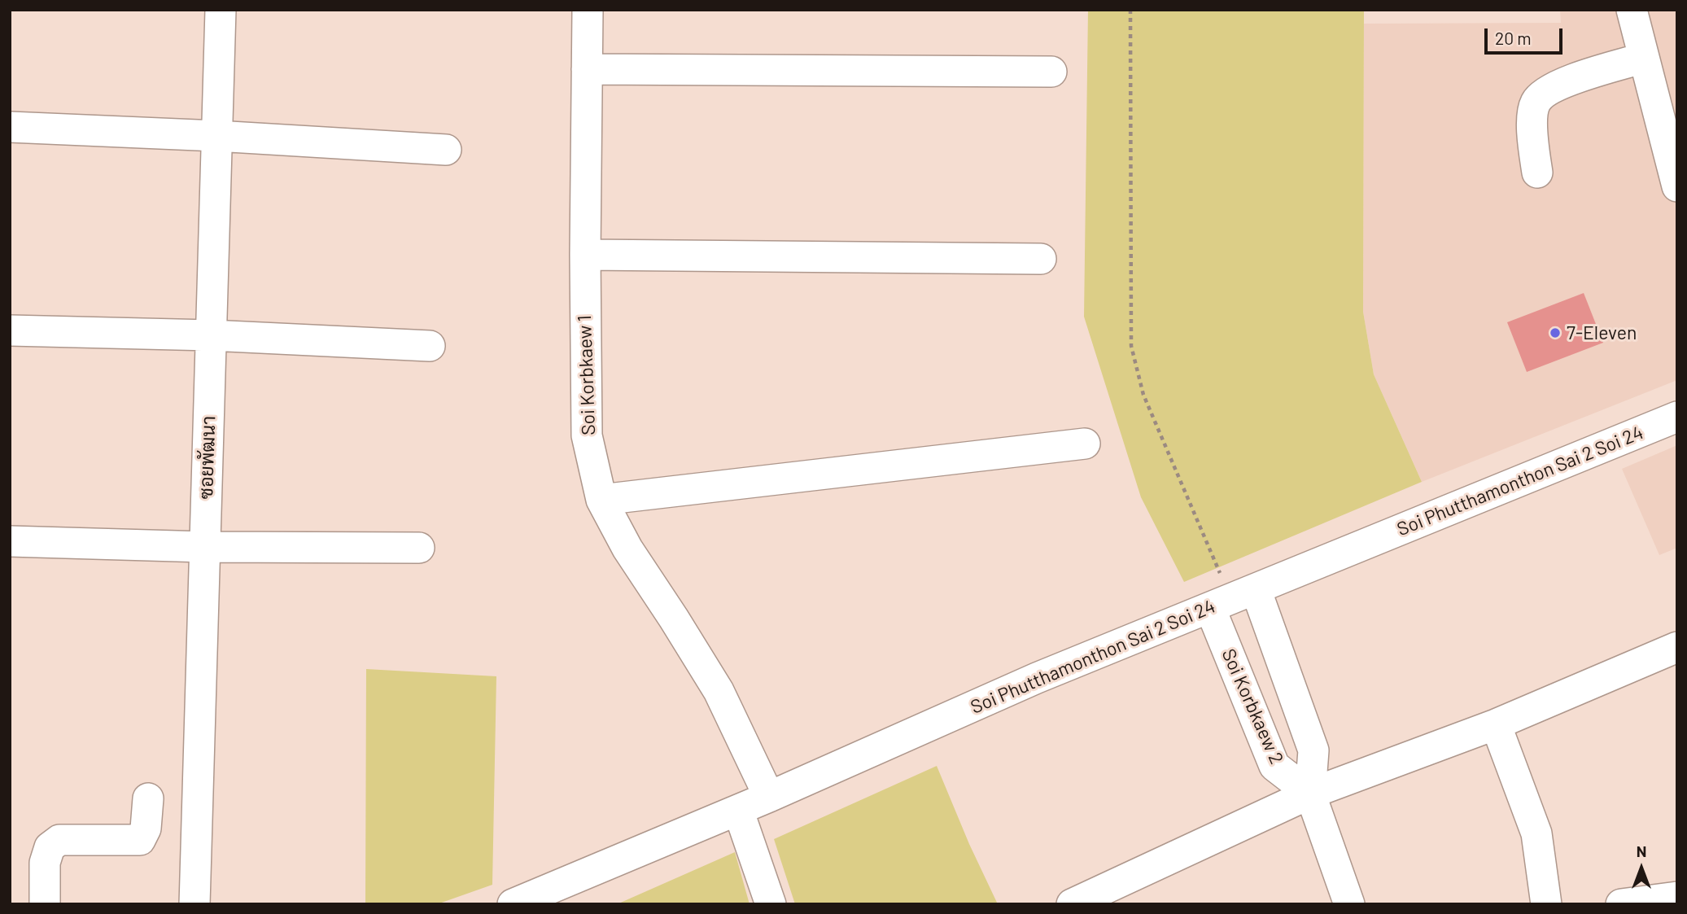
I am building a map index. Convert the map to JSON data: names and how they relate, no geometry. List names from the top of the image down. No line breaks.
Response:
{"streets":{"street":["Soi Korbkaew 1","ซอยพัฒนา","Soi Phutthamonthon Sai 2 Soi 24","Soi Korbkaew 2"]},"crossings":[["Soi Korbkaew 1","Soi Phutthamonthon Sai 2 Soi 24"],["Soi Phutthamonthon Sai 2 Soi 24","Soi Korbkaew 2"]],"places":["7-Eleven"],"scale_bar":"20 m","north":"top"}
